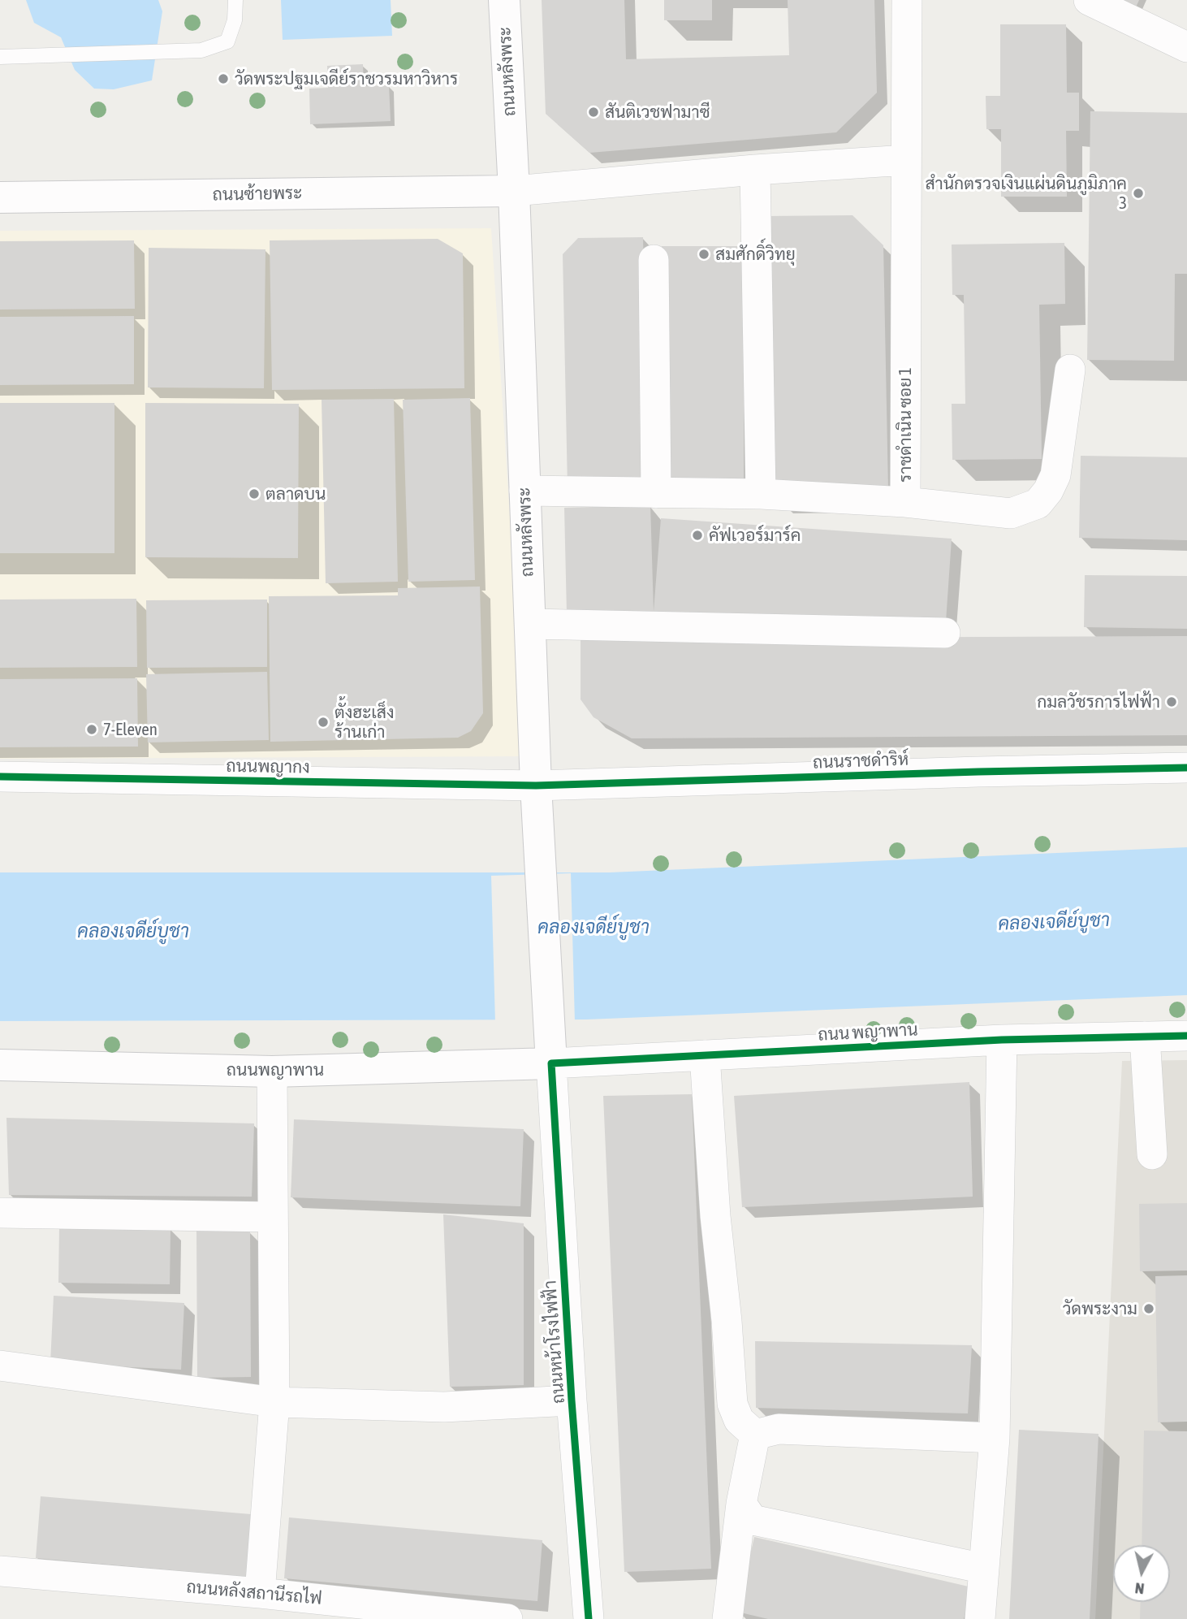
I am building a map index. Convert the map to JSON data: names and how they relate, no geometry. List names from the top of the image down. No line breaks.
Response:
{"streets":{"main road":["ถนนหลังพระ","ถนนซ้ายพระ","ถนนพญาพาน"],"street":["ราชดำเนิน ซอย 1","ถนนราชดำริห์","ถนนพญากง","ถนน พญาพาน","ถนนหน้าโรงไฟฟ้า","ถนนหลังสถานีรถไฟ"]},"crossings":[["ถนนหลังพระ","ถนนซ้ายพระ"],["ถนนหลังพระ","ราชดำเนิน ซอย 1"],["ถนนหลังพระ","ถนนราชดำริห์"],["ถนนหลังพระ","ถนนพญากง"],["ถนนหลังพระ","ถนน พญาพาน"],["ถนนหลังพระ","ถนนพญาพาน"],["ถนนหลังพระ","ถนนหน้าโรงไฟฟ้า"],["ถนนราชดำริห์","ถนนพญากง"],["ถนน พญาพาน","ถนนพญาพาน"],["ถนน พญาพาน","ถนนหน้าโรงไฟฟ้า"],["ถนนพญาพาน","ถนนหน้าโรงไฟฟ้า"]],"water":["คลองเจดีย์บูชา"],"places":["วัดพระปฐมเจดีย์ราชวรมหาวิหาร","สันติเวชฟามาซี","สำนักตรวจเงินแผ่นดินภูมิภาค 3","สมศักดิ์วิทยุ","ตลาดบน","คัฟเวอร์มาร์ค","กมลวัชรการไฟฟ้า","ตั้งฮะเส็ง ร้านเก่า","7-Eleven","วัดพระงาม"],"north":"bottom"}
